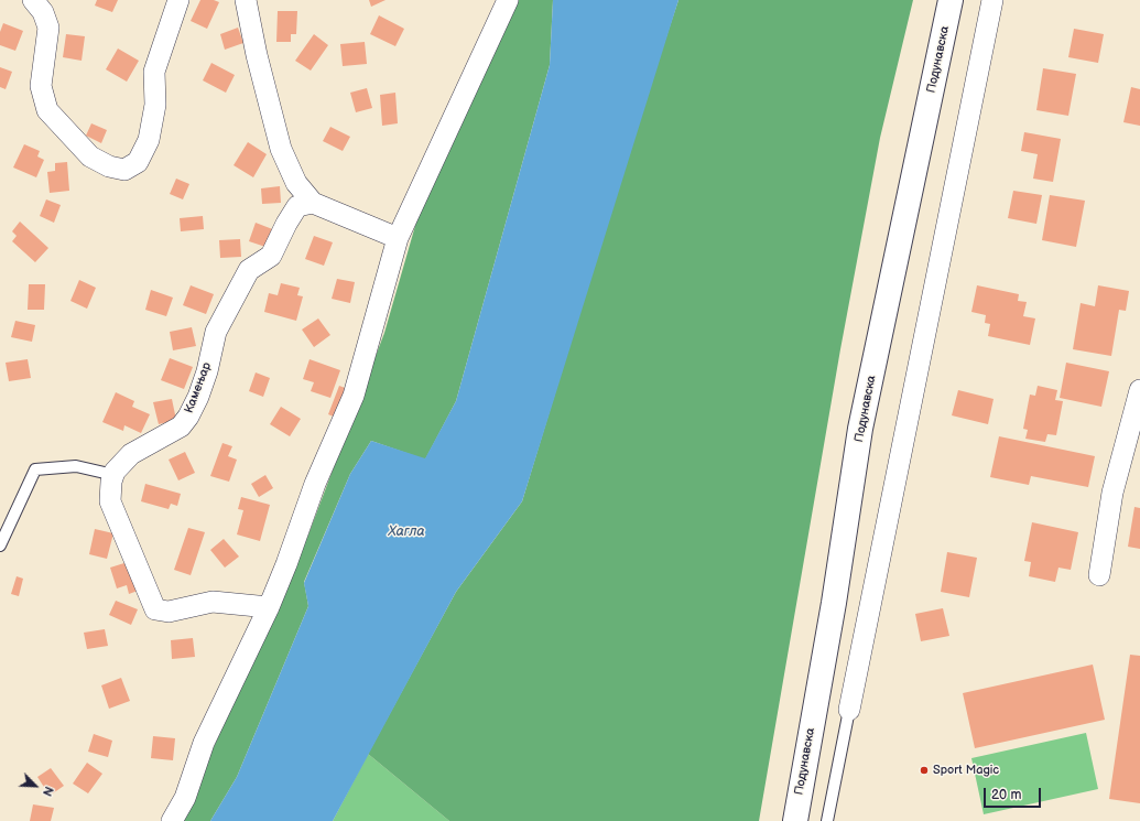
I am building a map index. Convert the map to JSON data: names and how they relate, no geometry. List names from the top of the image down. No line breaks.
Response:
{"streets":{"street":["Подунавска","Камењар"]},"water":["Хагла"],"places":["Sport Magic"],"scale_bar":"20 m","north":"bottom right"}
